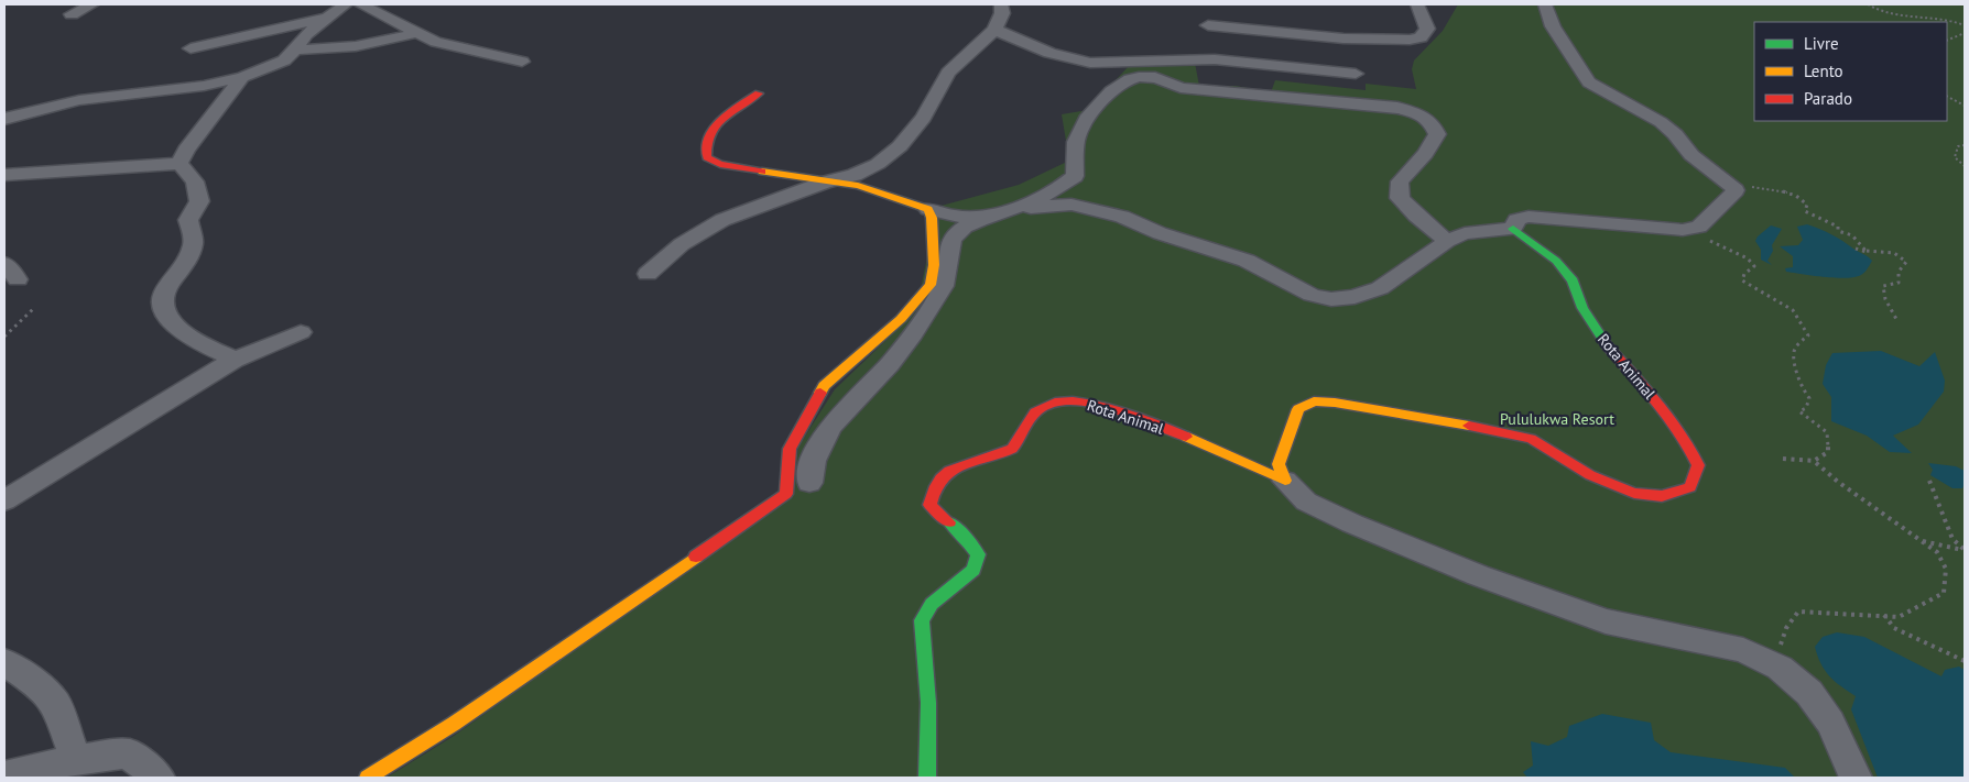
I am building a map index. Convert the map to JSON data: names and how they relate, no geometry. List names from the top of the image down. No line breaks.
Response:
{"streets":{"street":["Rota Animal"]},"parks":["Pululukwa Resort"],"legend":["Livre","Lento","Parado"]}
